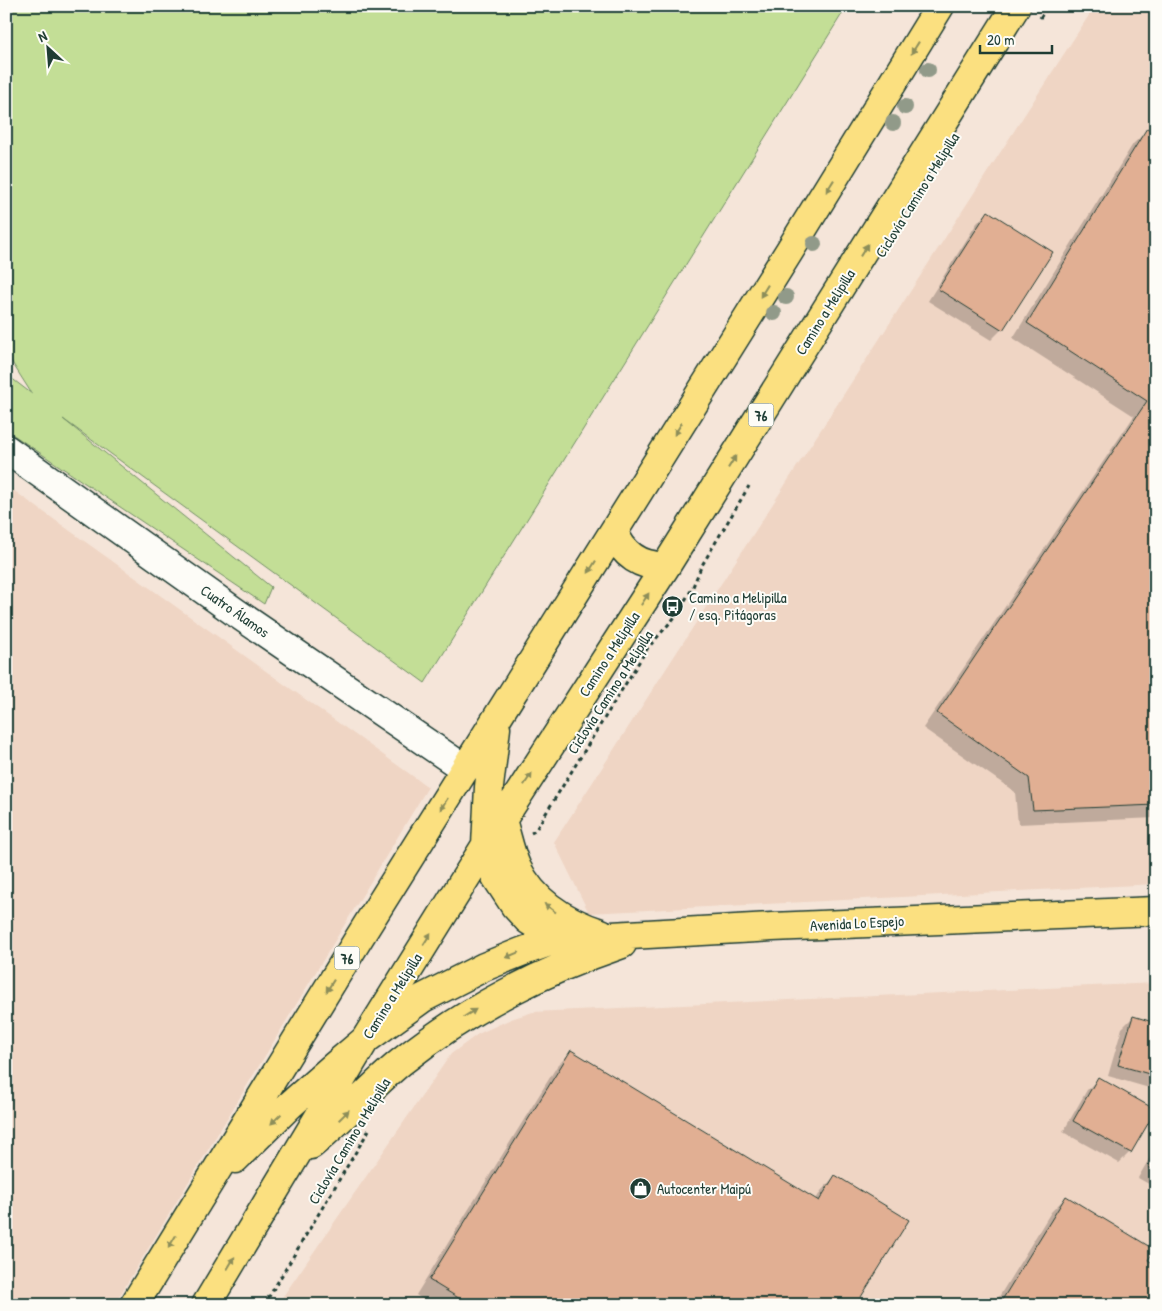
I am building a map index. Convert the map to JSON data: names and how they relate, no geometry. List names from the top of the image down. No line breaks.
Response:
{"streets":{"main road":["Camino a Melipilla","76","Avenida Lo Espejo"],"street":["Cuatro Álamos"],"path":["Ciclovía Camino a Melipilla"]},"crossings":[["Ciclovía Camino a Melipilla","Camino a Melipilla"],["Camino a Melipilla","Avenida Lo Espejo"],["76","Cuatro Álamos"]],"places":{"bus stop":["Camino a Melipilla / esq. Pitágoras"],"shop":["Autocenter Maipú"]},"scale_bar":"20 m","north":"top left"}
